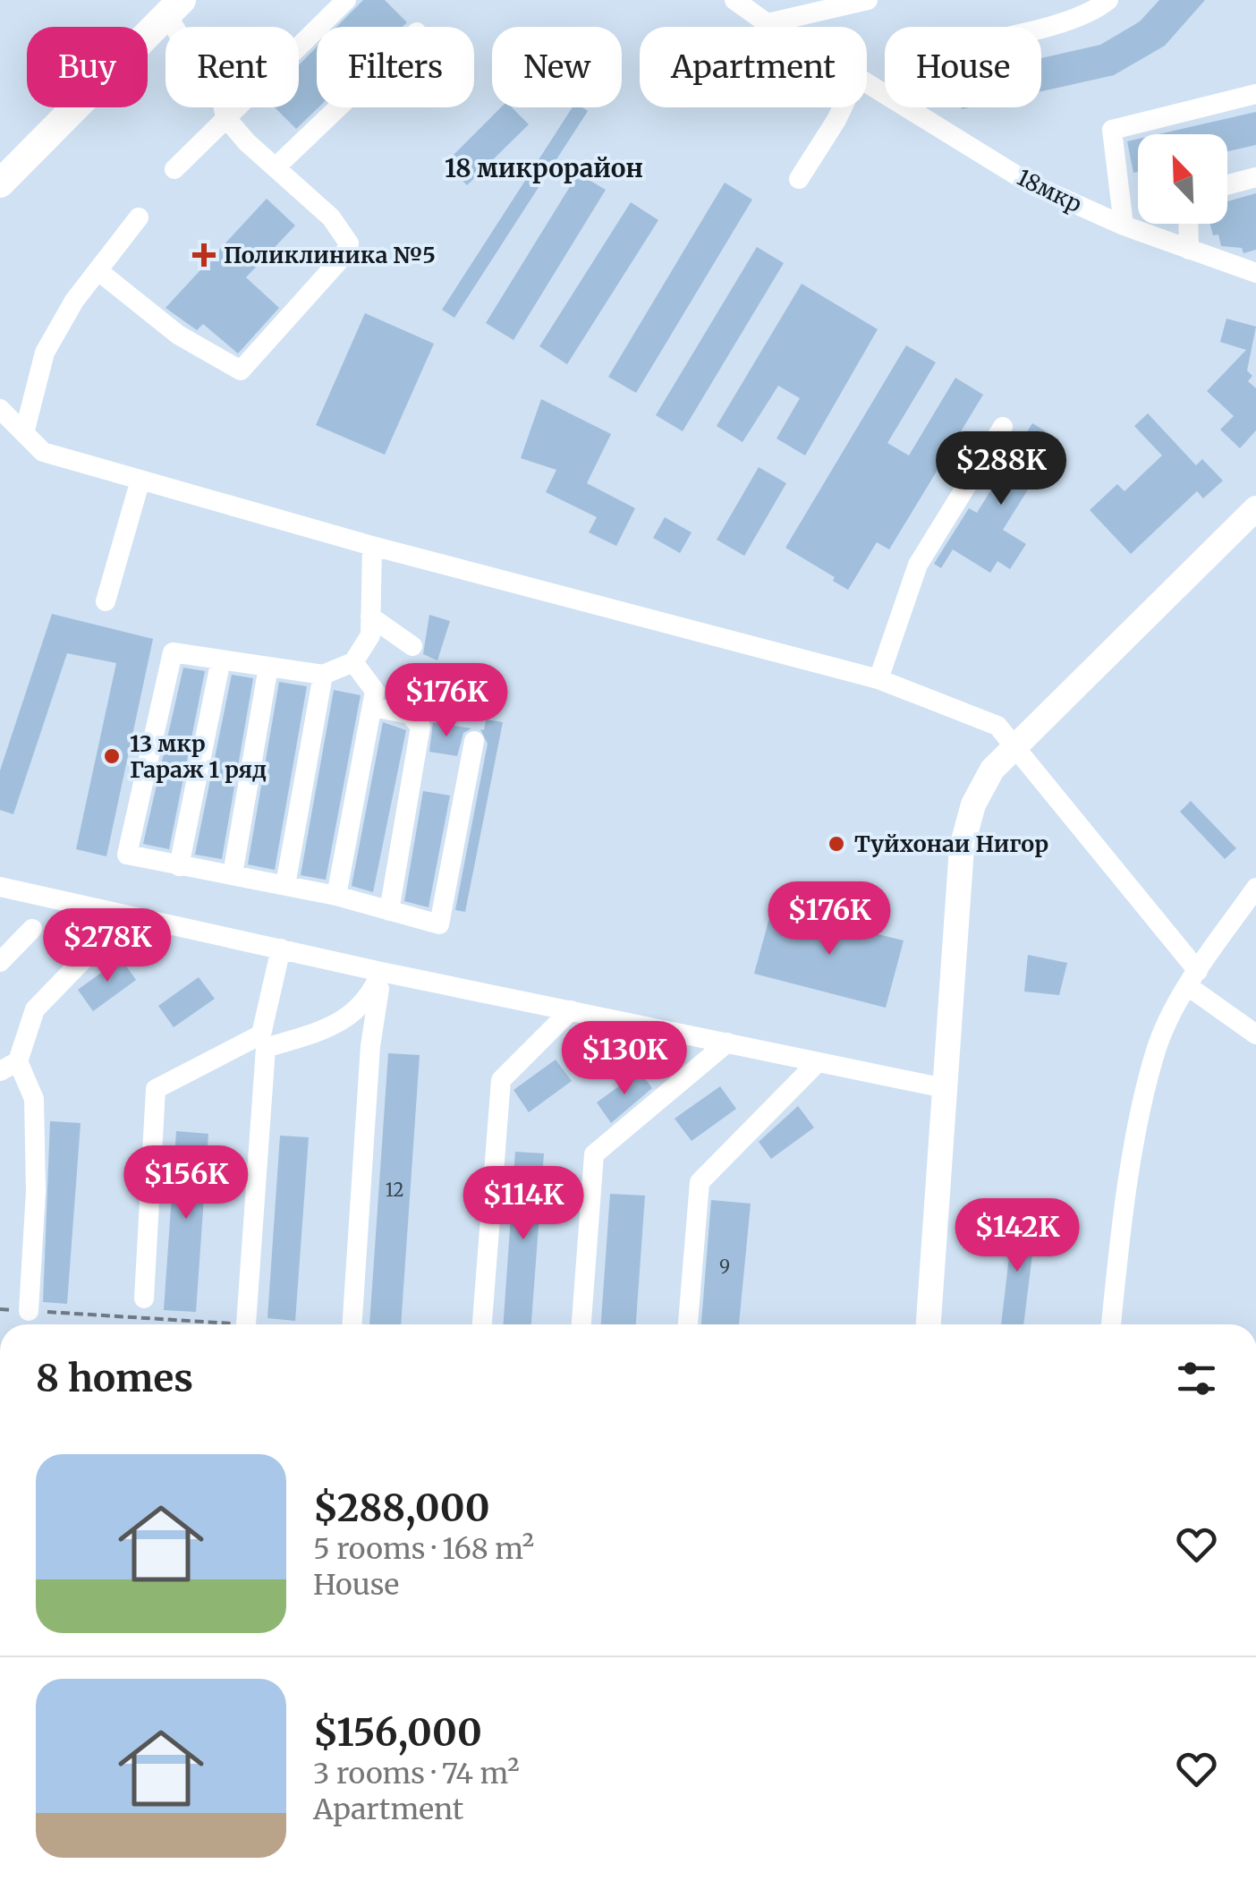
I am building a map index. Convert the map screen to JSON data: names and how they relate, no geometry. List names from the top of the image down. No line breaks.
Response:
{"streets":{"street":["18мкр"]},"districts":["18 микрорайон"],"places":{"health":["Поликлиника №5"],"other":["13 мкр Гараж 1 ряд","Туйхонаи Нигор"]},"house_numbers":["12","9"],"north":"top left","page":{"chip":["Buy","Rent","Filters","New","Apartment","House"],"price":["$288K","$176K","$176K","$278K","$130K","$156K","$114K","$142K"],"heading":"8 homes","list":[{"name":"$288,000","note":"5 rooms · 168 m² · House"},{"name":"$156,000","note":"3 rooms · 74 m² · Apartment"}]}}
